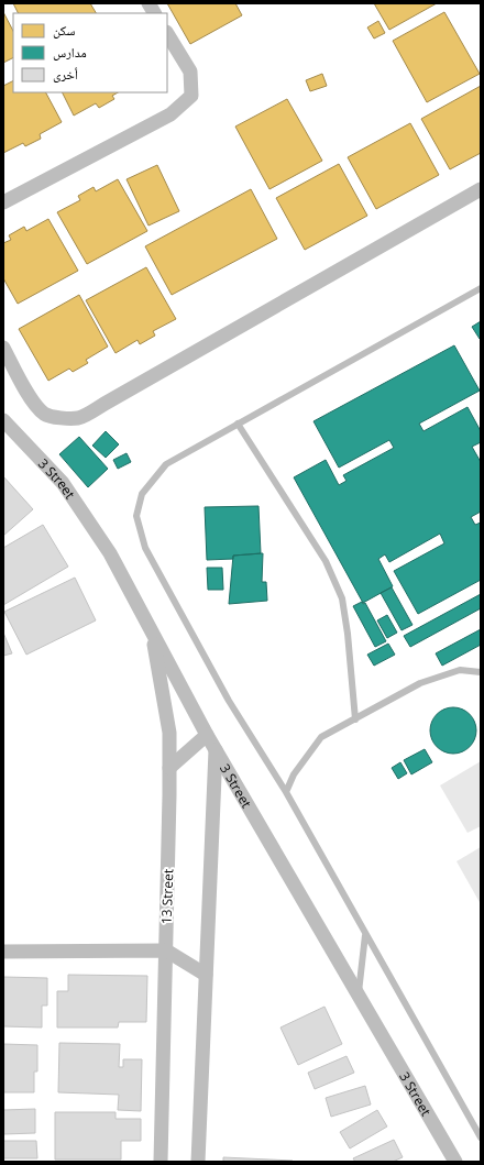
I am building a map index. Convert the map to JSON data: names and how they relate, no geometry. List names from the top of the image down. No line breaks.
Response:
{"streets":{"street":["3 Street","13 Street"]},"crossings":[["3 Street","13 Street"]],"legend":["سكن","مدارس","أخرى"]}
